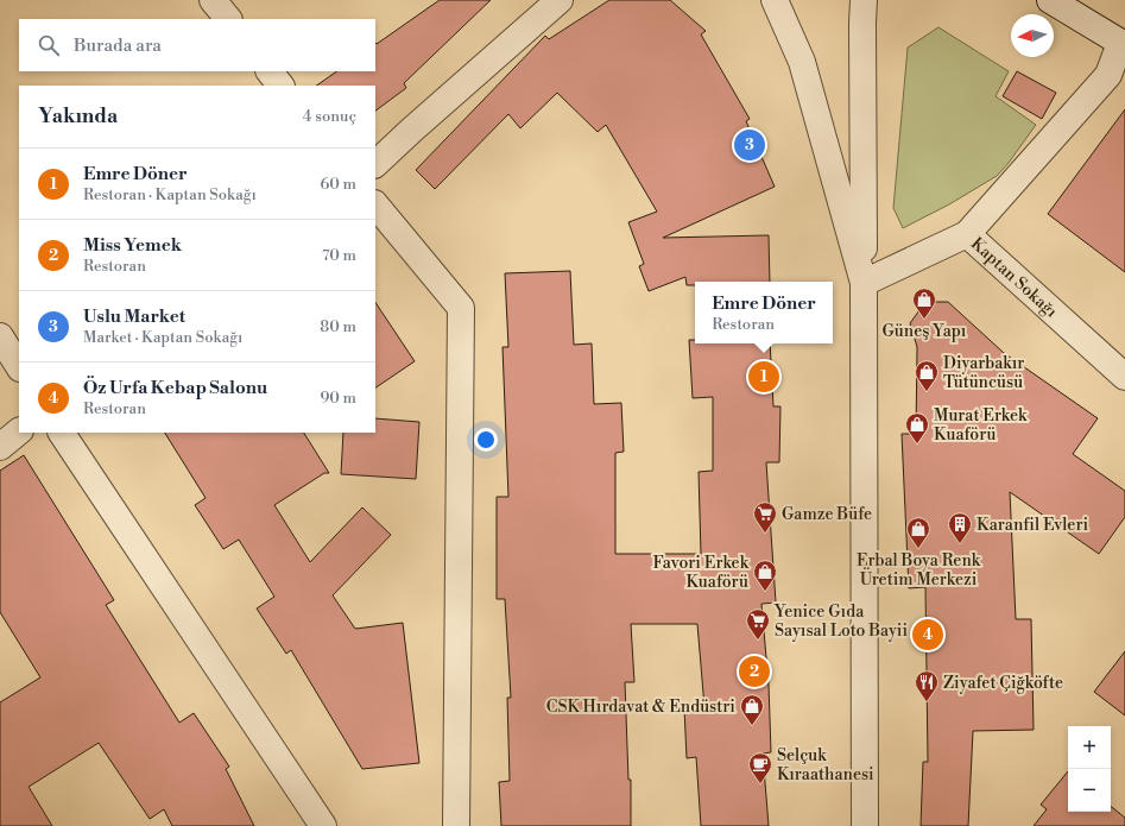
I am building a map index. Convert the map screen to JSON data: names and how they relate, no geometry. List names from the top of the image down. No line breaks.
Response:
{"streets":{"street":["Kaptan Sokağı"]},"places":{"shop":["Güneş Yapı","Diyarbakır Tütüncüsü","Murat Erkek Kuaförü","Erbal Boya Renk Üretim Merkezi","Favori Erkek Kuaförü","CSK Hırdavat & Endüstri"],"supermarket":["Gamze Büfe","Yenice Gıda Sayısal Loto Bayii"],"building":["Karanfil Evleri"],"restaurant":["Ziyafet Çiğköfte"],"cafe":["Selçuk Kıraathanesi"]},"north":"left","page":{"search":"Burada ara","heading":["Yakında","4 sonuç"],"pins":["3","1","4","2"],"list":[{"mark":"1","name":"Emre Döner","note":"Restoran · Kaptan Sokağı","value":"60 m"},{"mark":"2","name":"Miss Yemek","note":"Restoran","value":"70 m"},{"mark":"3","name":"Uslu Market","note":"Market · Kaptan Sokağı","value":"80 m"},{"mark":"4","name":"Öz Urfa Kebap Salonu","note":"Restoran","value":"90 m"}],"popup":["Emre Döner","Restoran"],"map_buttons":["+","−"]}}
